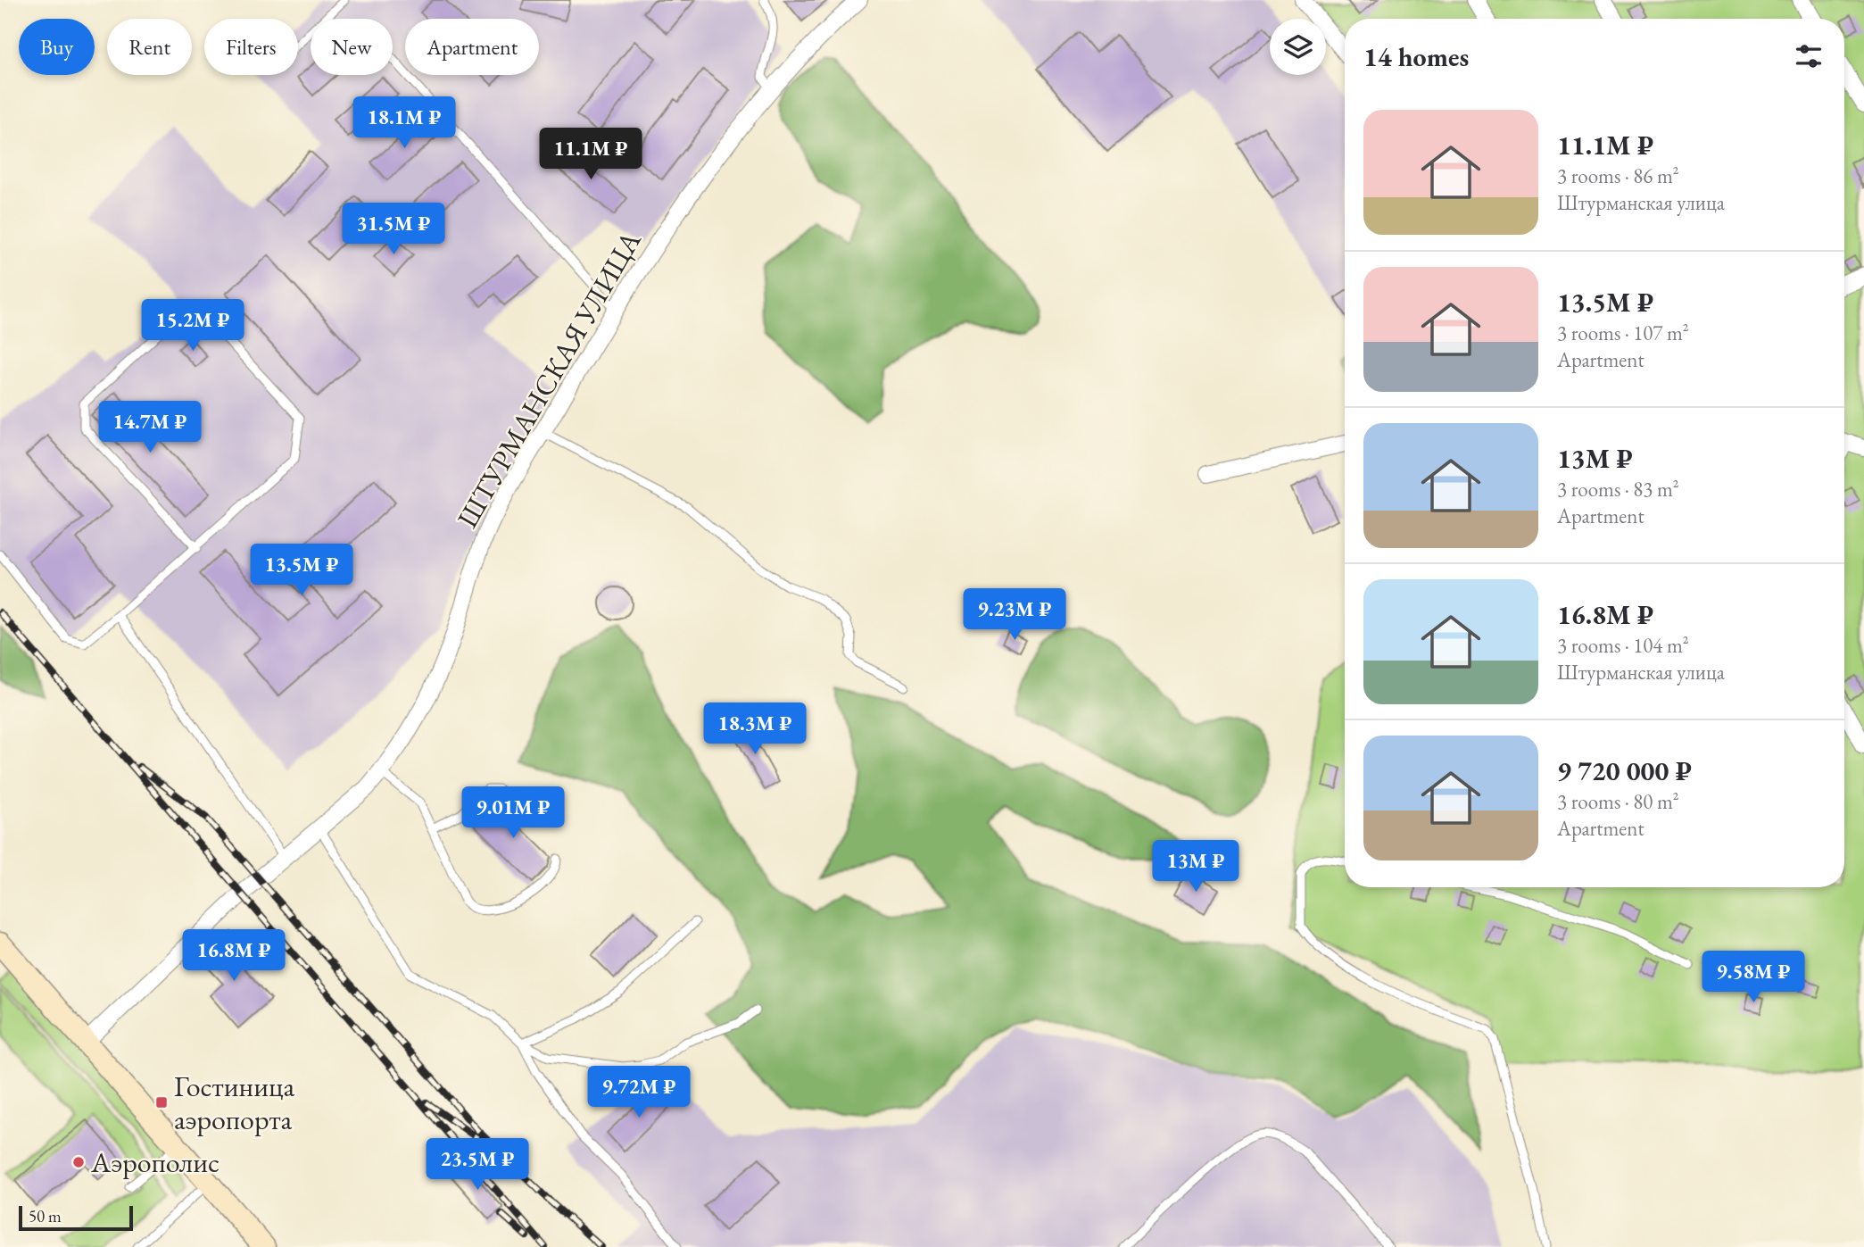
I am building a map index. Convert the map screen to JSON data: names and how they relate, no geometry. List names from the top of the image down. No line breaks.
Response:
{"streets":{"street":["ШТУРМАНСКАЯ УЛИЦА"]},"places":{"transit":["Гостиница аэропорта"],"other":["Аэрополис"]},"scale_bar":"50 m","page":{"chip":["Buy","Rent","Filters","New","Apartment"],"heading":"14 homes","list":[{"name":"11.1M ₽","note":"3 rooms · 86 m² · Штурманская улица"},{"name":"13.5M ₽","note":"3 rooms · 107 m² · Apartment"},{"name":"13M ₽","note":"3 rooms · 83 m² · Apartment"},{"name":"16.8M ₽","note":"3 rooms · 104 m² · Штурманская улица"},{"name":"9 720 000 ₽","note":"3 rooms · 80 m² · Apartment"}],"price":["18.1M ₽","11.1M ₽","31.5M ₽","15.2M ₽","14.7M ₽","13.5M ₽","9.23M ₽","18.3M ₽","9.01M ₽","13M ₽","16.8M ₽","9.58M ₽","9.72M ₽","23.5M ₽"],"scale":"50 m"}}
